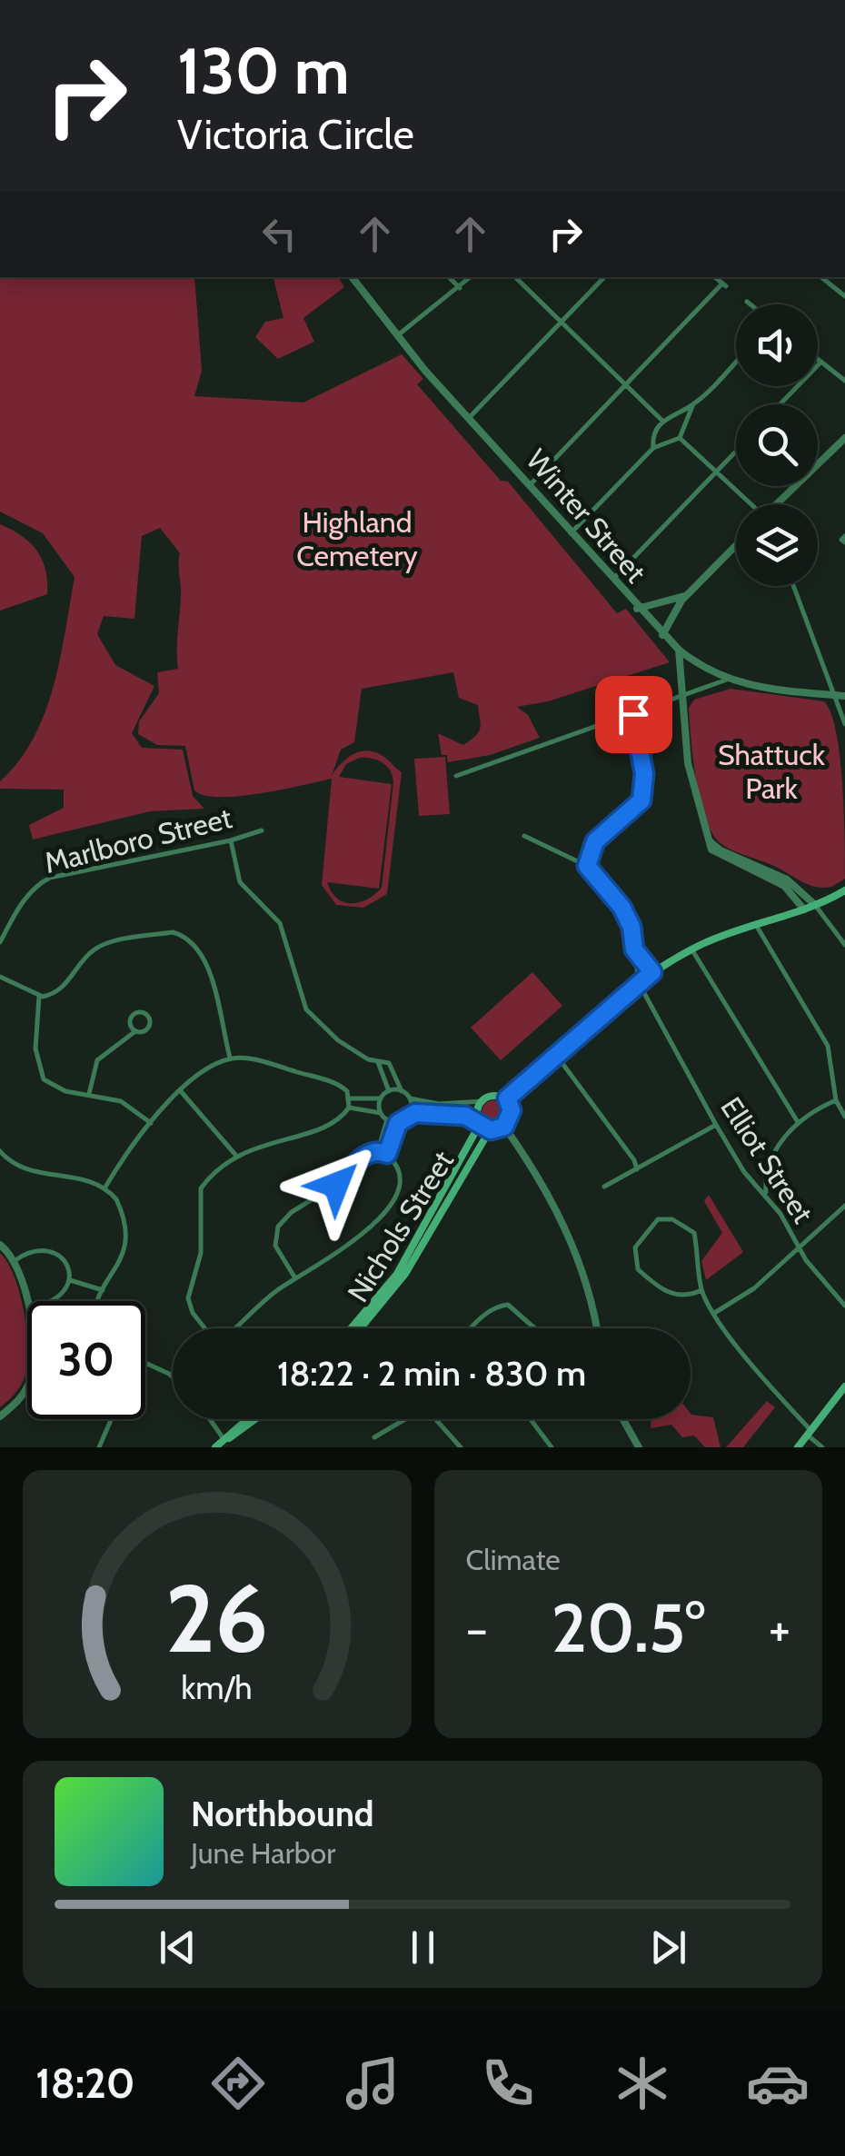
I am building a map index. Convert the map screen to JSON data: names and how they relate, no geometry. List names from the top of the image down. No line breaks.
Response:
{"streets":{"main road":["Nichols Street"],"street":["Winter Street","Marlboro Street","Elliot Street"]},"parks":["Highland Cemetery","Shattuck Park"],"page":{"turn":["130 m","Victoria Circle"],"limit":"30","trip":"18:22 · 2 min · 830 m","tile":"Climate","heat":["−","20.5°","+"],"song":["Northbound","June Harbor"],"tabs":"18:20","gauge":["26","km/h"]}}
